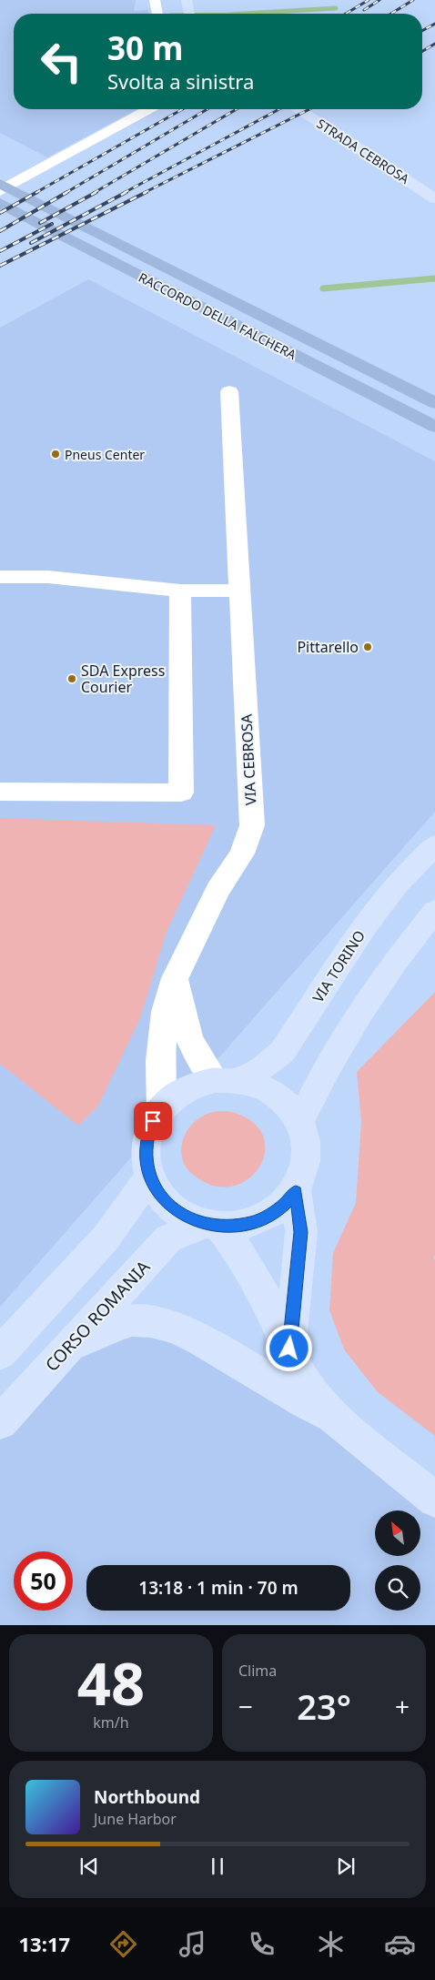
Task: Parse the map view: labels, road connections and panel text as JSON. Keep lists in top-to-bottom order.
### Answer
{
  "streets": {
    "highway": ["RACCORDO DELLA FALCHERA"],
    "main road": ["STRADA CEBROSA", "VIA TORINO", "CORSO ROMANIA"],
    "street": ["VIA CEBROSA"]
  },
  "crossings": [
    ["VIA CEBROSA", "VIA TORINO"],
    ["VIA CEBROSA", "CORSO ROMANIA"],
    ["VIA TORINO", "CORSO ROMANIA"]
  ],
  "places": ["Pneus Center", "Pittarello", "SDA Express Courier"],
  "north": "top left",
  "page": {
    "turn": ["30 m", "Svolta a sinistra"],
    "limit": "50",
    "trip": "13:18 · 1 min · 70 m",
    "tile": [
      ["48", "km/h"],
      "Clima"
    ],
    "heat": ["−", "23°", "+"],
    "song": ["Northbound", "June Harbor"],
    "tabs": "13:17"
  }
}
